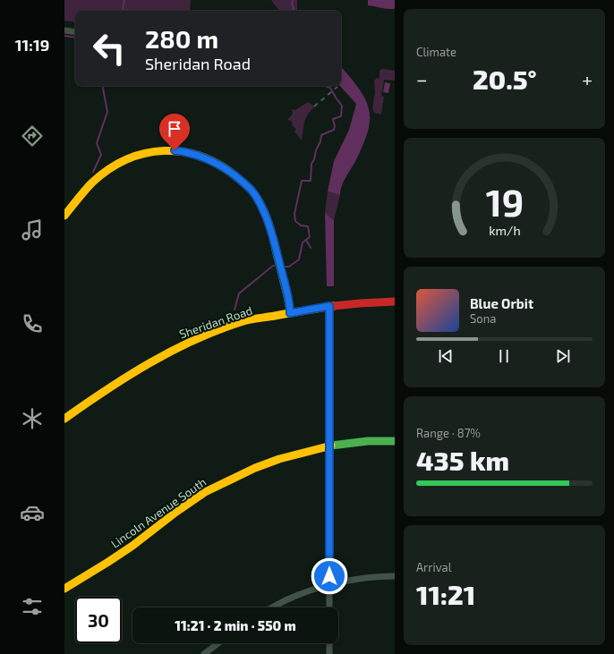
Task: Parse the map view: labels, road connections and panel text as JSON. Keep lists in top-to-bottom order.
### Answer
{
  "streets": {
    "street": ["Sheridan Road", "Lincoln Avenue South"]
  },
  "page": {
    "tabs": "11:19",
    "tile": [
      "Climate",
      ["Range · 87%", "435 km"],
      ["Arrival", "11:21"]
    ],
    "turn": ["280 m", "Sheridan Road"],
    "heat": ["−", "20.5°", "+"],
    "song": ["Blue Orbit", "Sona"],
    "limit": "30",
    "trip": "11:21 · 2 min · 550 m",
    "gauge": ["19", "km/h"]
  }
}
